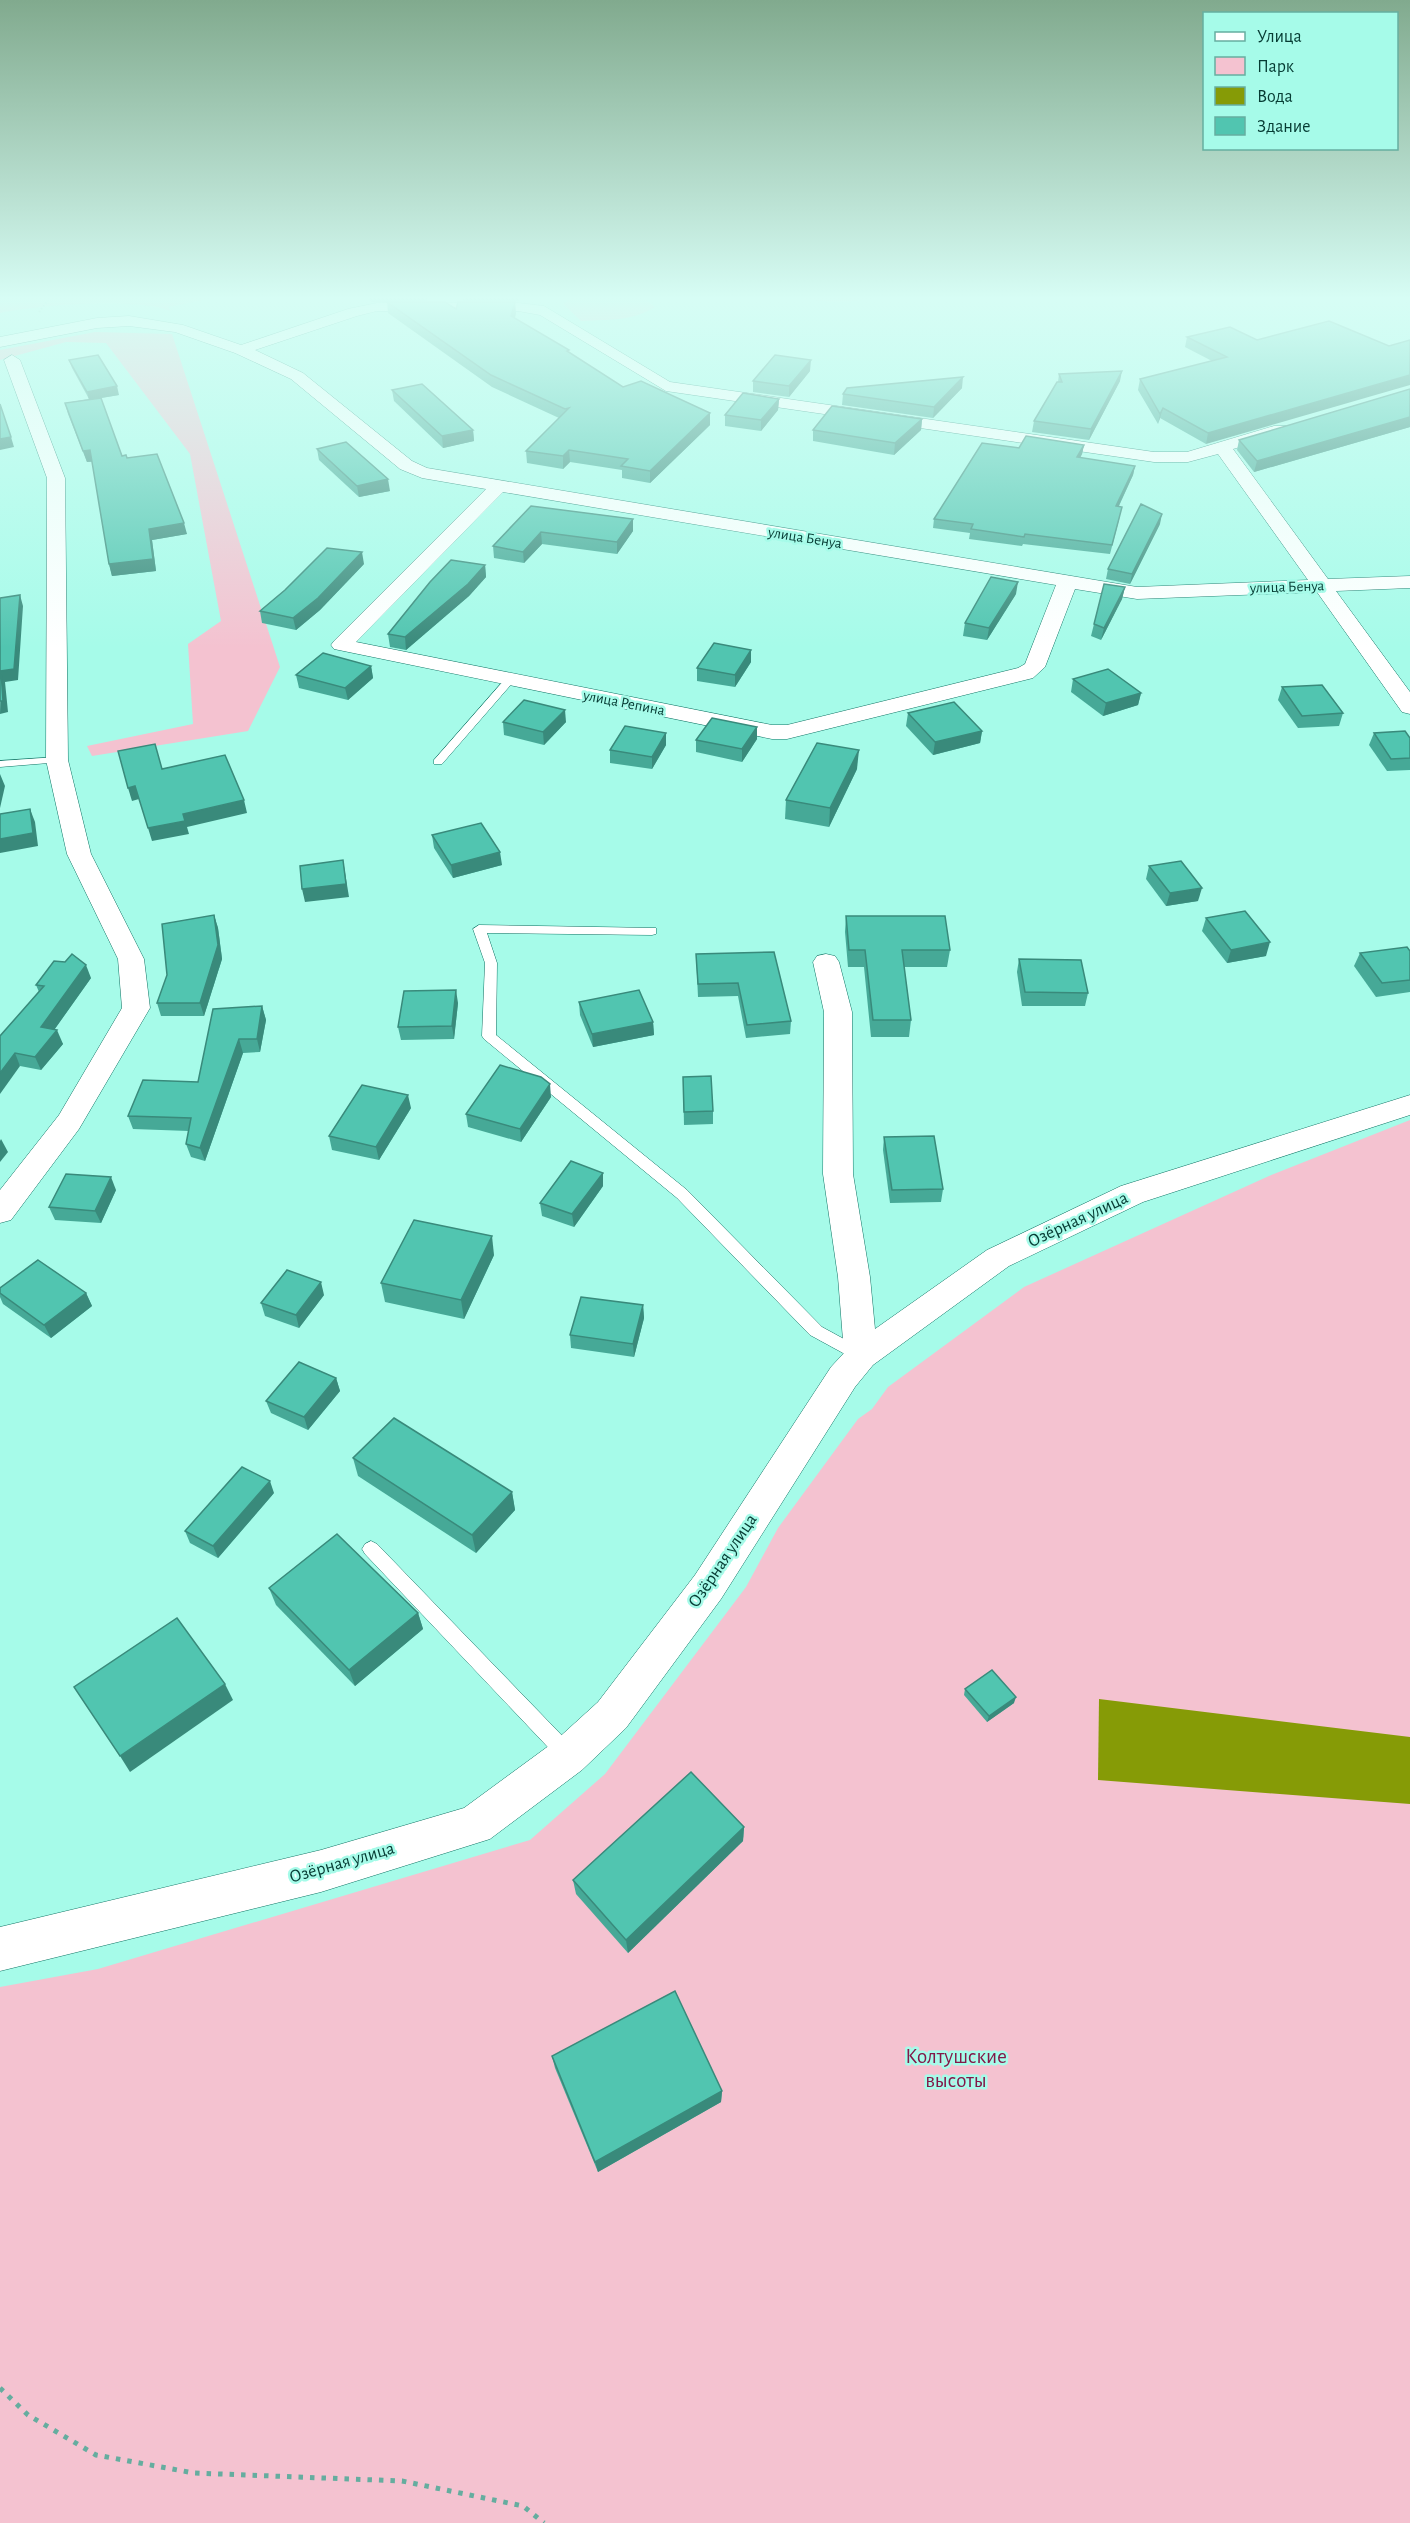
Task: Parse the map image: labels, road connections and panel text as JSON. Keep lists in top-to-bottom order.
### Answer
{
  "streets": {
    "street": ["улица Бенуа", "улица Репина", "Озёрная улица"]
  },
  "crossings": [
    ["улица Бенуа", "улица Репина"]
  ],
  "parks": ["Колтушские высоты"],
  "legend": [
    "Улица",
    "Парк",
    "Вода",
    "Здание"
  ]
}
